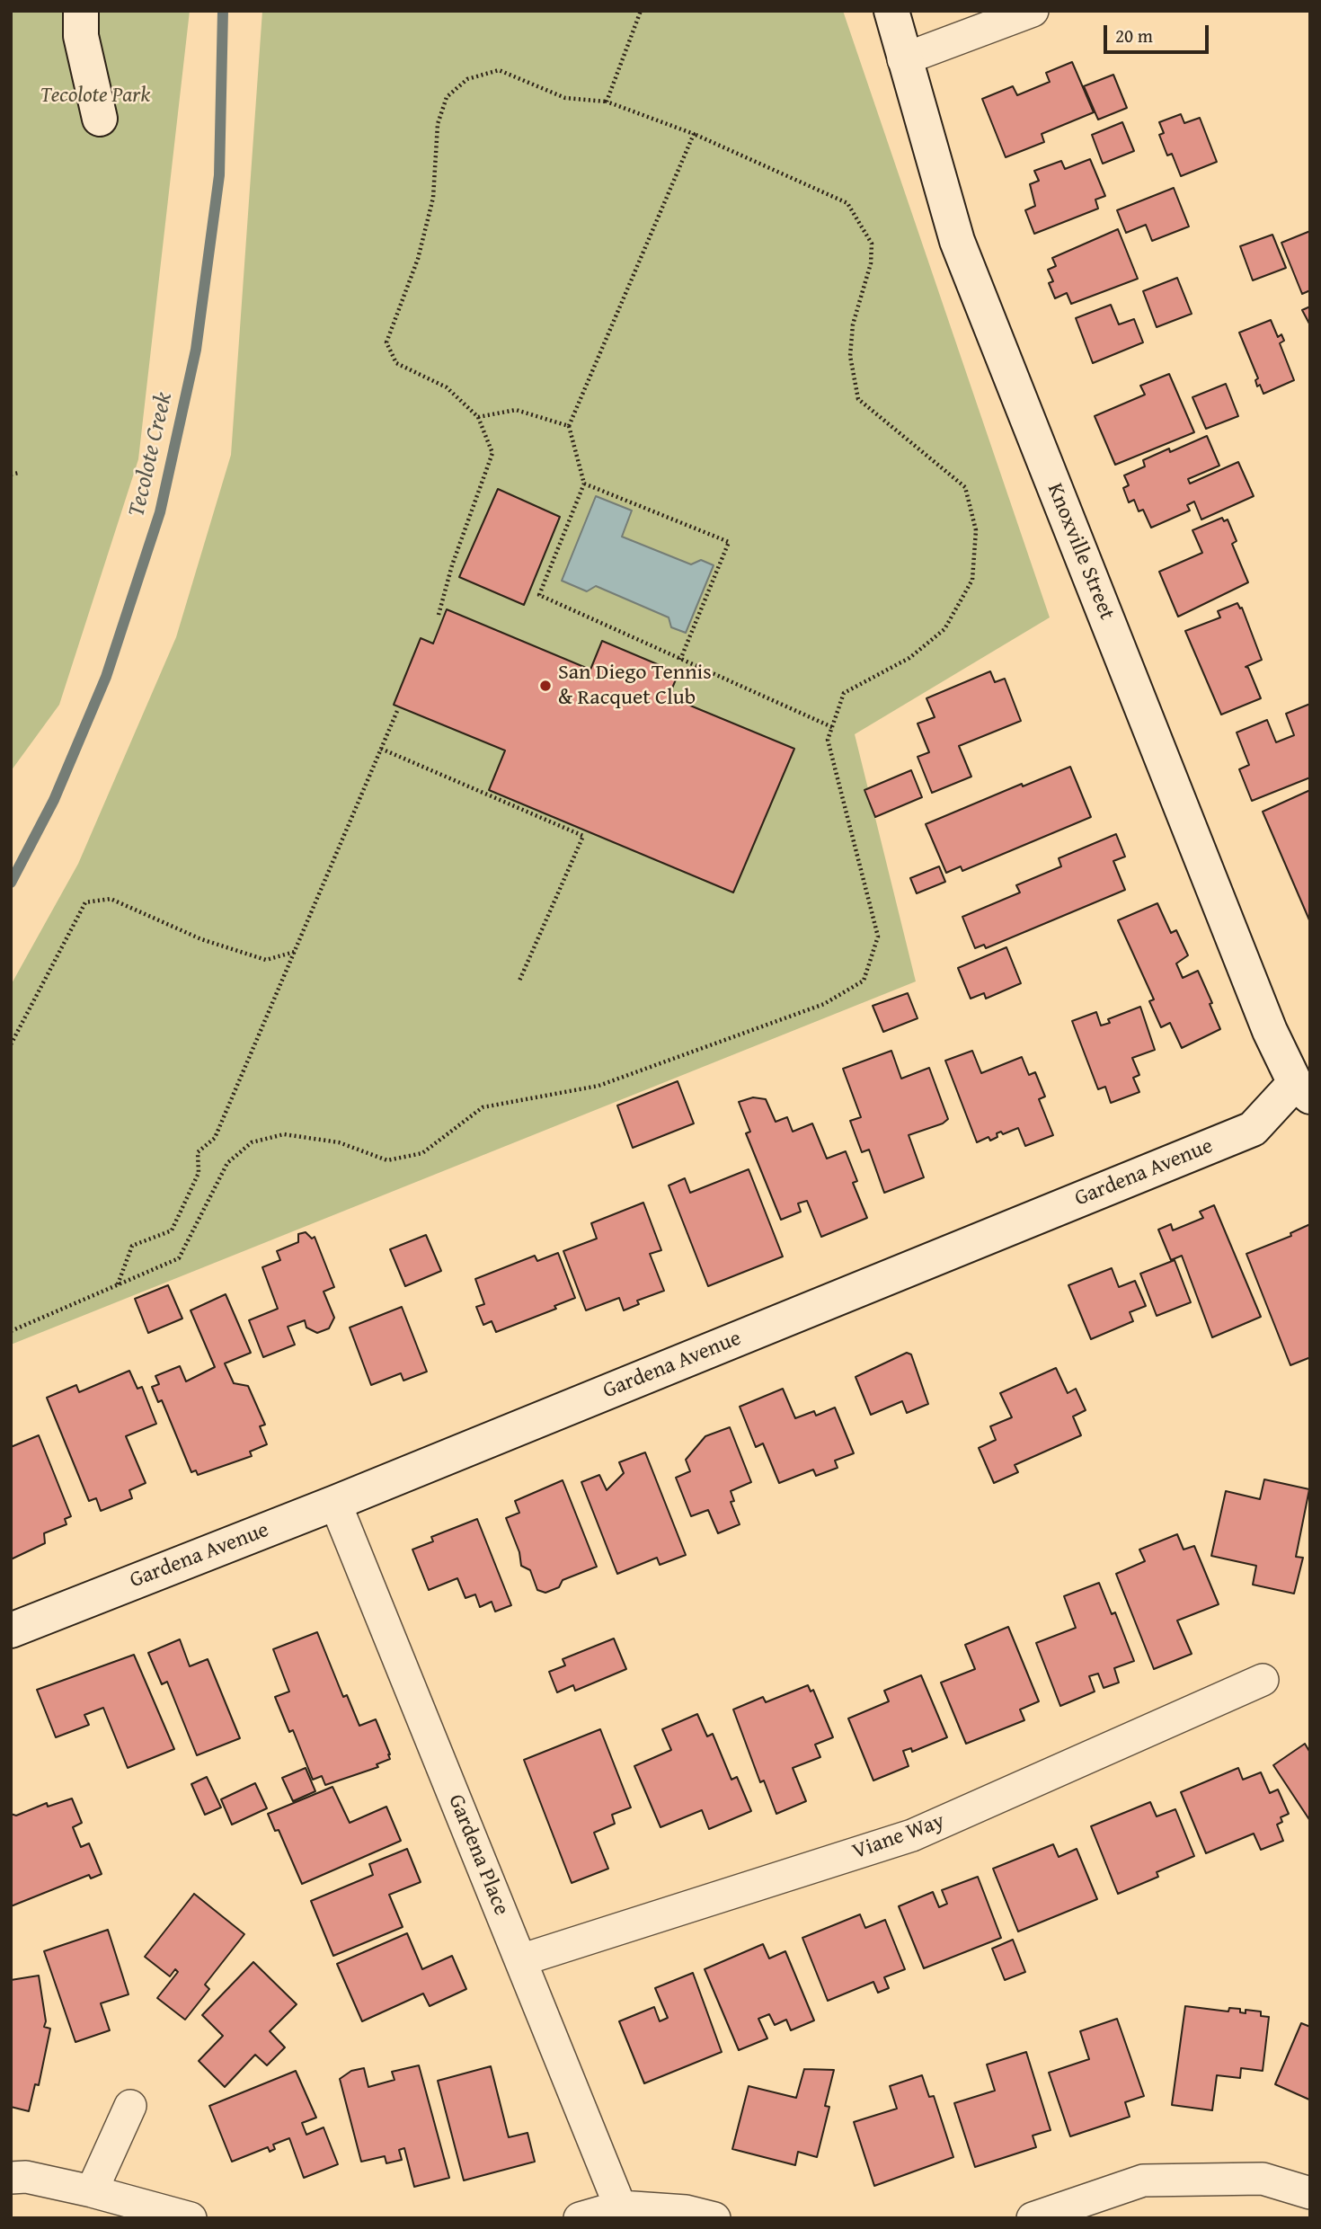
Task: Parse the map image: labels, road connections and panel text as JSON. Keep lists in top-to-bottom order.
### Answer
{
  "streets": {
    "street": [
      "Knoxville Street",
      "Gardena Avenue",
      "Viane Way",
      "Gardena Place"
    ]
  },
  "crossings": [
    ["Knoxville Street", "Gardena Avenue"],
    ["Gardena Avenue", "Gardena Place"],
    ["Viane Way", "Gardena Place"]
  ],
  "water": ["Tecolote Creek"],
  "parks": ["Tecolote Park"],
  "places": ["San Diego Tennis & Racquet Club"],
  "scale_bar": "20 m"
}
